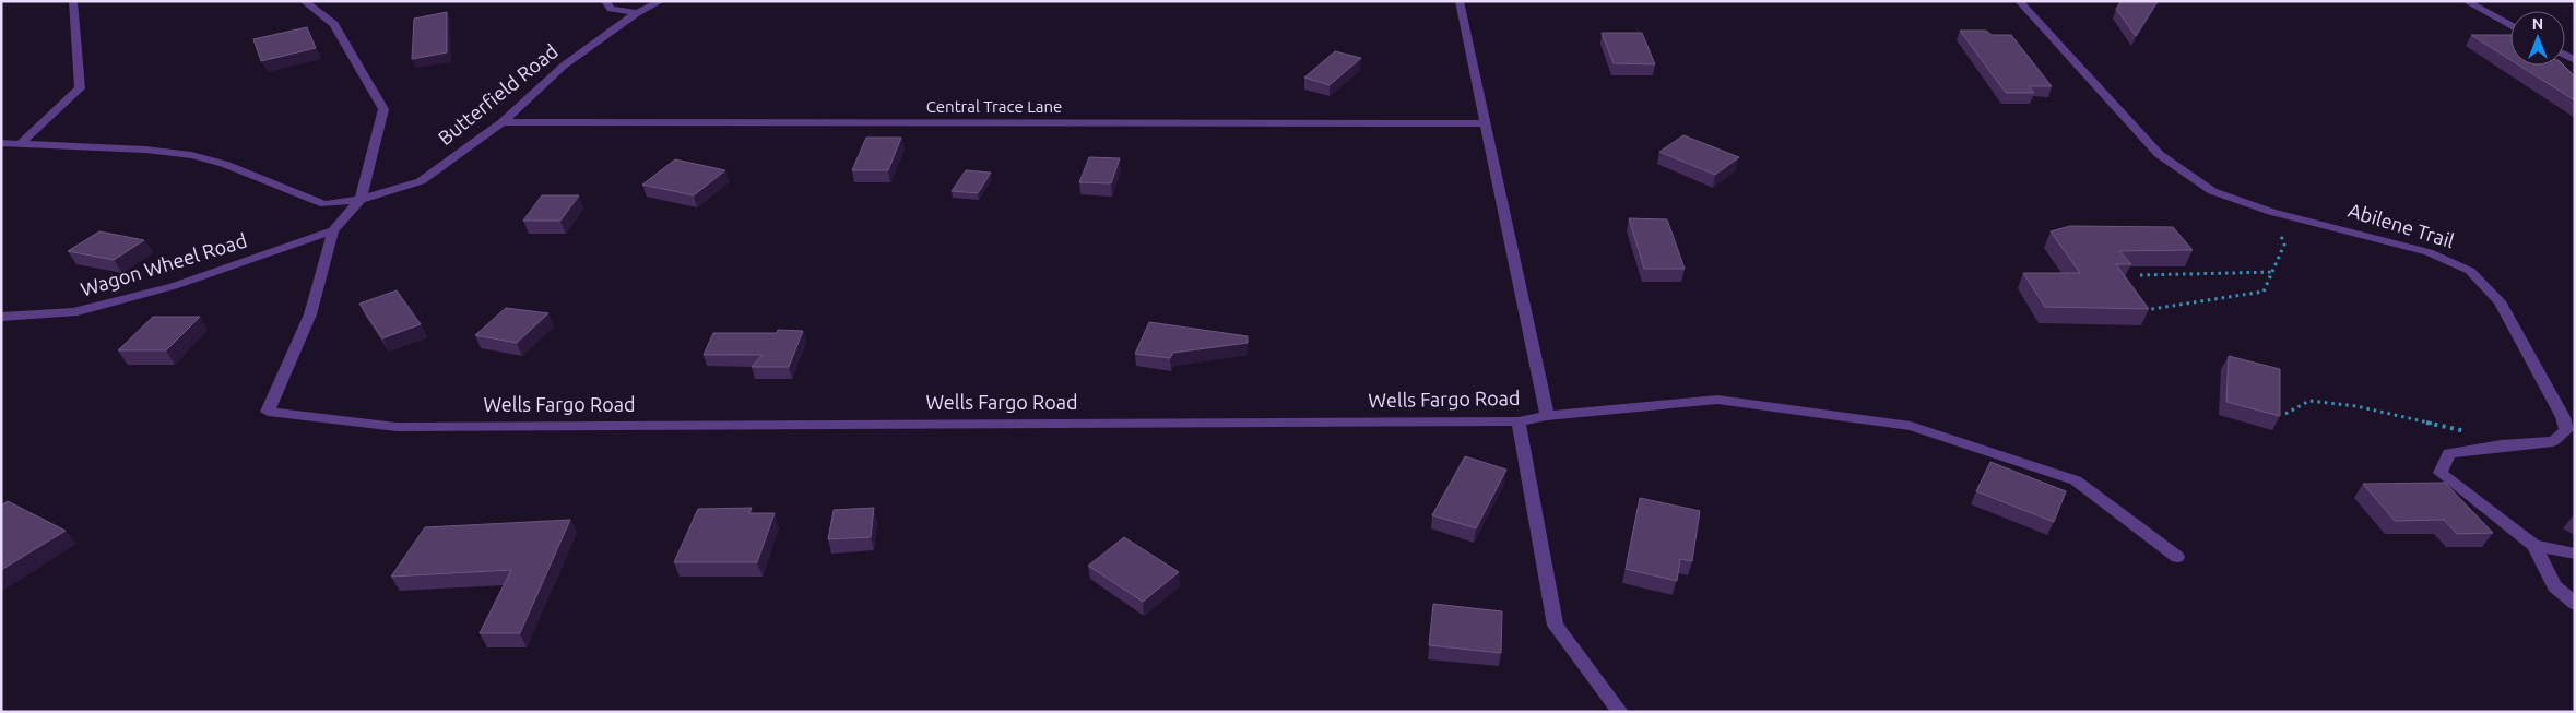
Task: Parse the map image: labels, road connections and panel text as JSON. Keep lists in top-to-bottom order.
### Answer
{
  "streets": {
    "street": [
      "Butterfield Road",
      "Central Trace Lane",
      "Abilene Trail",
      "Wagon Wheel Road",
      "Wells Fargo Road"
    ]
  },
  "crossings": [
    ["Butterfield Road", "Central Trace Lane"],
    ["Butterfield Road", "Wells Fargo Road"],
    ["Central Trace Lane", "Wells Fargo Road"],
    ["Wagon Wheel Road", "Wells Fargo Road"]
  ],
  "north": "top"
}
